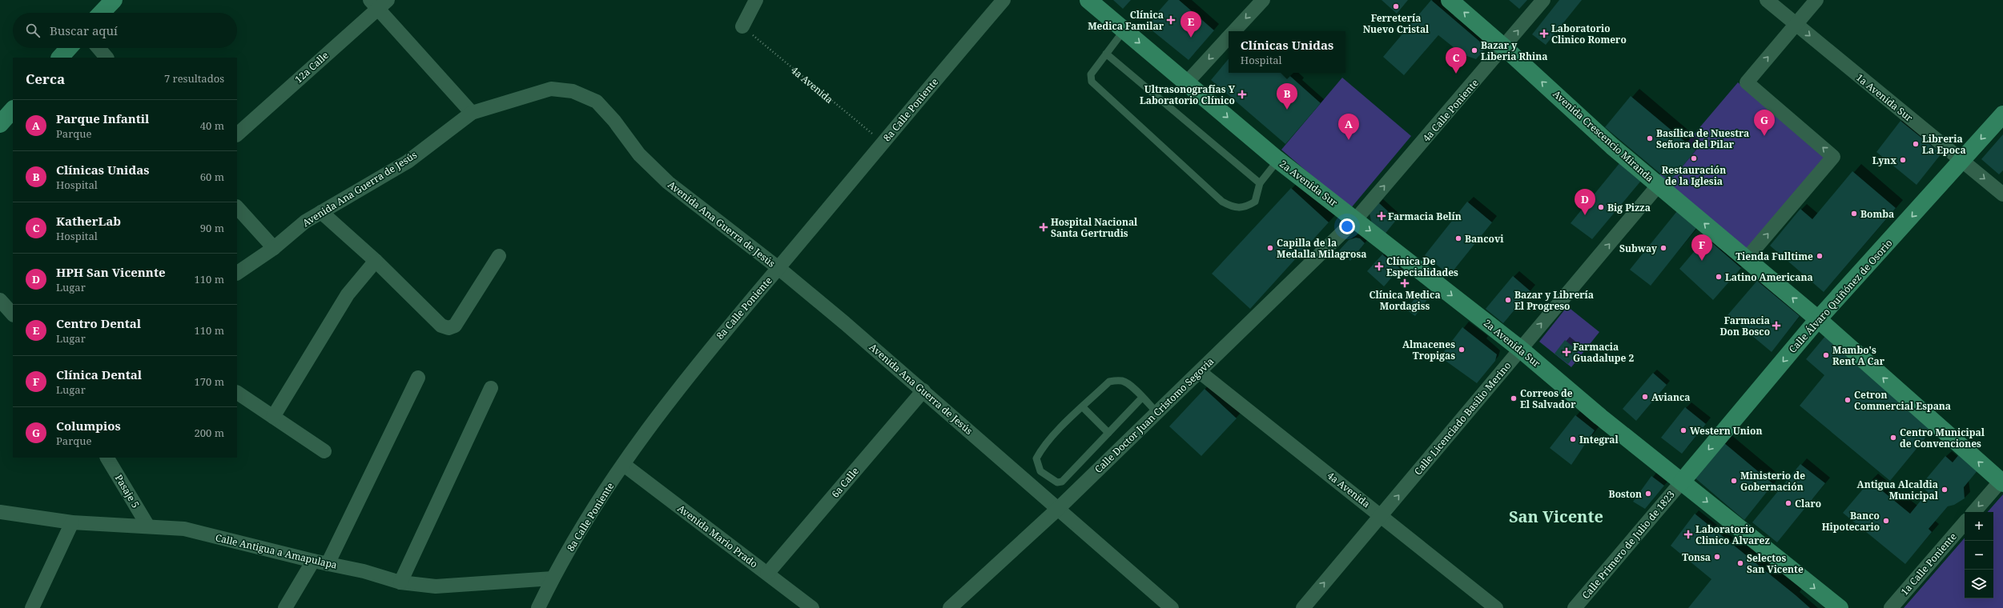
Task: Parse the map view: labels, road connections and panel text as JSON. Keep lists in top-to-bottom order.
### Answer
{
  "streets": {
    "main road": ["Avenida Crescencio Miranda", "2a Avenida Sur", "Calle Álvaro Quiñónez de Osorio"],
    "street": [
      "12a Calle",
      "4a Avenida",
      "1a Avenida Sur",
      "8a Calle Poniente",
      "4a Calle Poniente",
      "Avenida Ana Guerra de Jesús",
      "Calle Doctor Juan Cristomo Segovia",
      "Calle Licenciado Basilio Merino",
      "6a Calle",
      "Pasaje 5",
      "Avenida Mario Prado",
      "Calle Primero de Julio de 1823",
      "Calle Antigua a Amapulapa",
      "1a Calle Poniente"
    ]
  },
  "crossings": [
    ["4a Avenida", "8a Calle Poniente"],
    ["4a Avenida", "Calle Doctor Juan Cristomo Segovia"],
    ["4a Avenida", "Calle Licenciado Basilio Merino"],
    ["1a Avenida Sur", "Calle Álvaro Quiñónez de Osorio"],
    ["8a Calle Poniente", "Avenida Ana Guerra de Jesús"],
    ["8a Calle Poniente", "Avenida Mario Prado"],
    ["8a Calle Poniente", "Calle Antigua a Amapulapa"],
    ["4a Calle Poniente", "Avenida Crescencio Miranda"],
    ["4a Calle Poniente", "2a Avenida Sur"],
    ["4a Calle Poniente", "Calle Doctor Juan Cristomo Segovia"],
    ["Avenida Crescencio Miranda", "Calle Álvaro Quiñónez de Osorio"],
    ["Avenida Crescencio Miranda", "Calle Licenciado Basilio Merino"],
    ["2a Avenida Sur", "Calle Álvaro Quiñónez de Osorio"],
    ["2a Avenida Sur", "Calle Doctor Juan Cristomo Segovia"],
    ["2a Avenida Sur", "Calle Licenciado Basilio Merino"],
    ["2a Avenida Sur", "Calle Primero de Julio de 1823"],
    ["Avenida Ana Guerra de Jesús", "Calle Doctor Juan Cristomo Segovia"],
    ["Avenida Ana Guerra de Jesús", "6a Calle"],
    ["Calle Álvaro Quiñónez de Osorio", "Calle Primero de Julio de 1823"],
    ["6a Calle", "Avenida Mario Prado"],
    ["Pasaje 5", "Calle Antigua a Amapulapa"]
  ],
  "one_way": [
    "1a Avenida Sur",
    "4a Calle Poniente",
    "Avenida Crescencio Miranda",
    "2a Avenida Sur",
    "Calle Álvaro Quiñónez de Osorio",
    "Calle Licenciado Basilio Merino"
  ],
  "districts": ["San Vicente"],
  "places": {
    "other": [
      "Ferretería Nuevo Cristal",
      "Bazar y Liberia Rhina",
      "Basílica de Nuestra Señora del Pilar",
      "Libreria La Epoca",
      "Restauración de la Iglesia",
      "Lynx",
      "Big Pizza",
      "Bomba",
      "Bancovi",
      "Capilla de la Medalla Milagrosa",
      "Subway",
      "Tienda Fulltime",
      "Latino Americana",
      "Bazar y Librería El Progreso",
      "Almacenes Tropigas",
      "Mambo's Rent A Car",
      "Avianca",
      "Correos de El Salvador",
      "Cetron Commercial Espana",
      "Western Union",
      "Centro Municipal de Convenciones",
      "Integral",
      "Ministerio de Gobernación",
      "Antigua Alcaldia Municipal",
      "Boston",
      "Claro",
      "Banco Hipotecario",
      "Tonsa",
      "Selectos San Vicente"
    ],
    "health": [
      "Clínica Medica Familar",
      "Laboratorio Clinico Romero",
      "Ultrasonografías Y Laboratorio Clínico",
      "Farmacia Belín",
      "Hospital Nacional Santa Gertrudis",
      "Clínica De Especialidades",
      "Clínica Medica Mordagiss",
      "Farmacia Don Bosco",
      "Farmacia Guadalupe 2",
      "Laboratorio Clinico Alvarez"
    ]
  },
  "page": {
    "pins": [
      "E",
      "C",
      "B",
      "G",
      "A",
      "D",
      "F"
    ],
    "search": "Buscar aquí",
    "popup": ["Clínicas Unidas", "Hospital"],
    "heading": ["Cerca", "7 resultados"],
    "list": [
      {
        "mark": "A",
        "name": "Parque Infantil",
        "note": "Parque",
        "value": "40 m"
      },
      {
        "mark": "B",
        "name": "Clínicas Unidas",
        "note": "Hospital",
        "value": "60 m"
      },
      {
        "mark": "C",
        "name": "KatherLab",
        "note": "Hospital",
        "value": "90 m"
      },
      {
        "mark": "D",
        "name": "HPH San Vicennte",
        "note": "Lugar",
        "value": "110 m"
      },
      {
        "mark": "E",
        "name": "Centro Dental",
        "note": "Lugar",
        "value": "110 m"
      },
      {
        "mark": "F",
        "name": "Clínica Dental",
        "note": "Lugar",
        "value": "170 m"
      },
      {
        "mark": "G",
        "name": "Columpios",
        "note": "Parque",
        "value": "200 m"
      }
    ],
    "map_buttons": ["+", "−"]
  }
}
